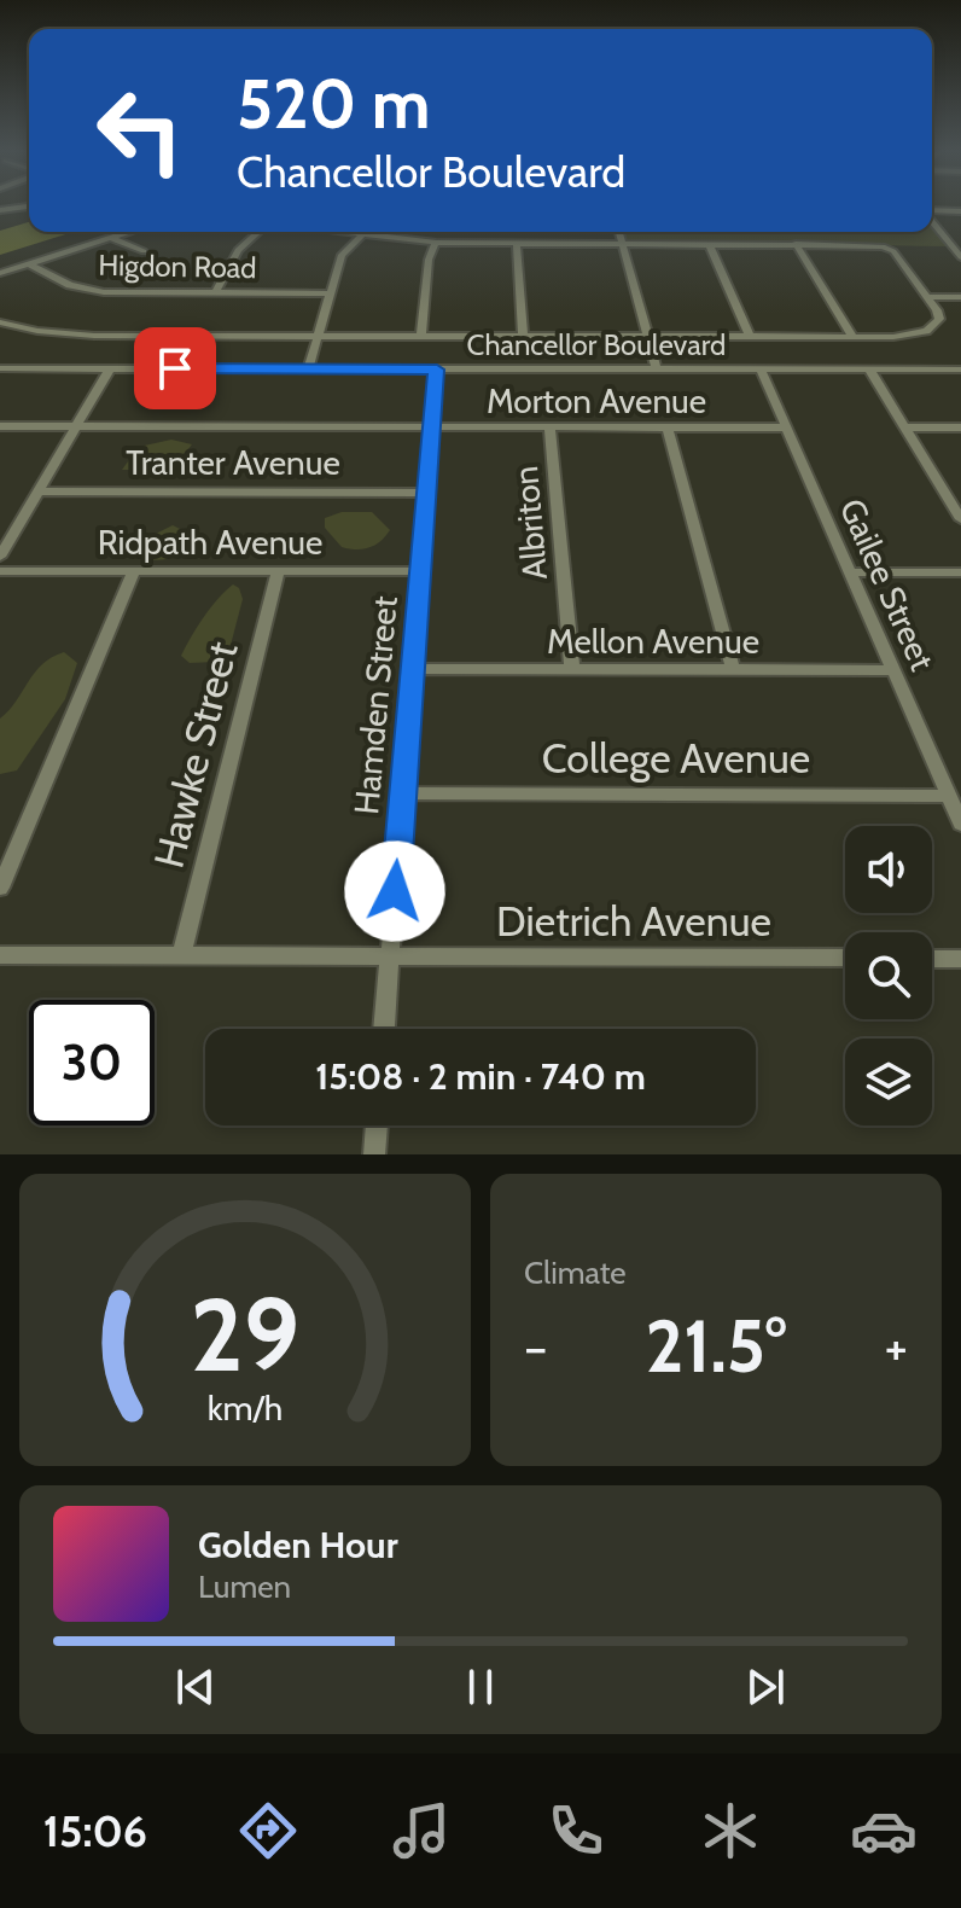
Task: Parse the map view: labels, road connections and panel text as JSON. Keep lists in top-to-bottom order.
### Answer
{
  "streets": {
    "street": [
      "Higdon Road",
      "Chancellor Boulevard",
      "Morton Avenue",
      "Tranter Avenue",
      "Albriton",
      "Ridpath Avenue",
      "Gailee Street",
      "Mellon Avenue",
      "Hamden Street",
      "Hawke Street",
      "College Avenue",
      "Dietrich Avenue"
    ]
  },
  "crossings": [
    ["Chancellor Boulevard", "Gailee Street"],
    ["Chancellor Boulevard", "Hamden Street"],
    ["Morton Avenue", "Albriton"],
    ["Morton Avenue", "Gailee Street"],
    ["Morton Avenue", "Hamden Street"],
    ["Tranter Avenue", "Hamden Street"],
    ["Albriton", "Mellon Avenue"],
    ["Ridpath Avenue", "Hamden Street"],
    ["Ridpath Avenue", "Hawke Street"],
    ["Gailee Street", "Mellon Avenue"],
    ["Gailee Street", "College Avenue"],
    ["Mellon Avenue", "Hamden Street"],
    ["Hamden Street", "College Avenue"],
    ["Hamden Street", "Dietrich Avenue"],
    ["Hawke Street", "Dietrich Avenue"]
  ],
  "page": {
    "turn": ["520 m", "Chancellor Boulevard"],
    "limit": "30",
    "trip": "15:08 · 2 min · 740 m",
    "tile": "Climate",
    "heat": ["−", "21.5°", "+"],
    "song": ["Golden Hour", "Lumen"],
    "tabs": "15:06",
    "gauge": ["29", "km/h"]
  }
}
